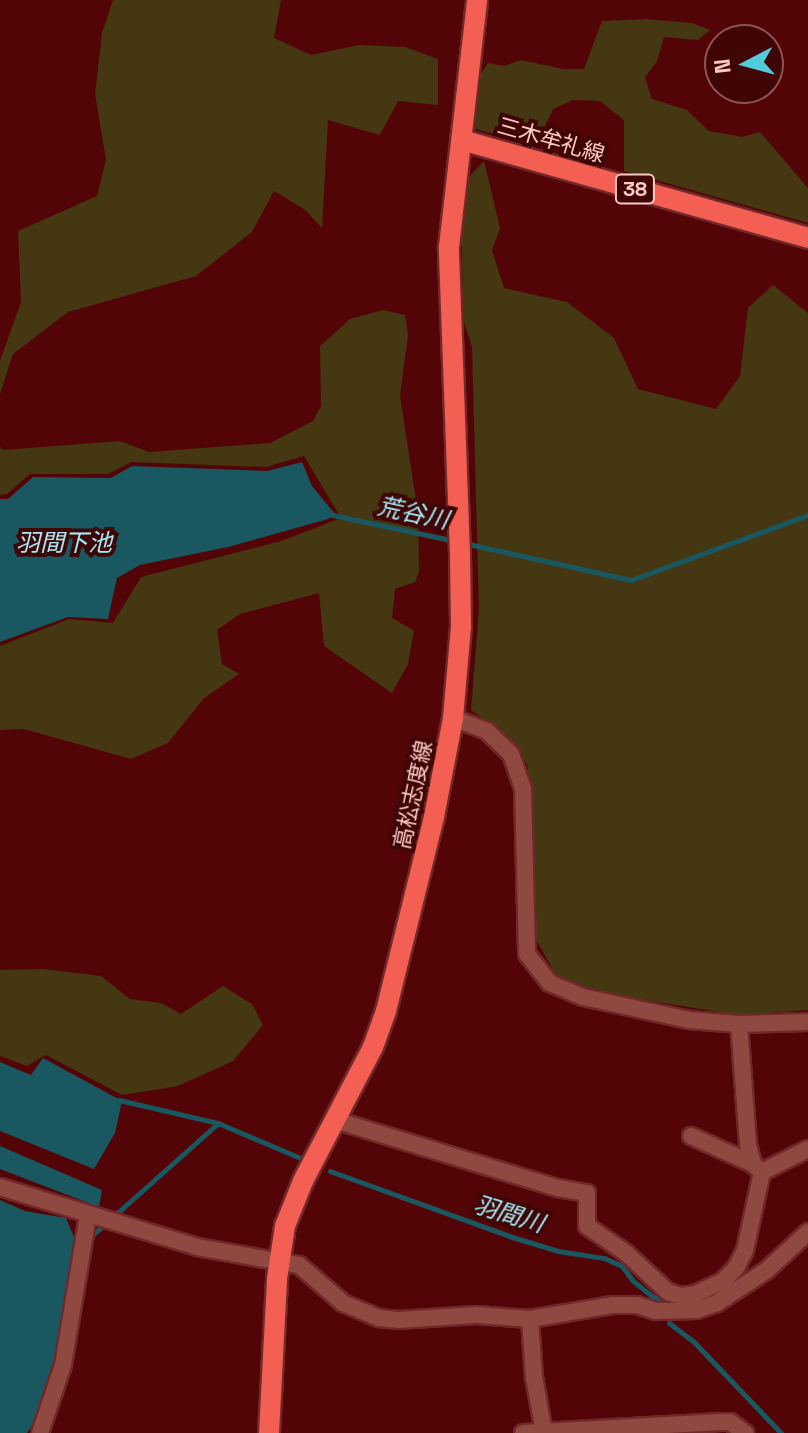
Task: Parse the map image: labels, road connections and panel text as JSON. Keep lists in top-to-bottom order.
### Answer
{
  "streets": {
    "main road": ["三木牟礼線", "38", "高松志度線"]
  },
  "crossings": [
    ["三木牟礼線", "高松志度線"]
  ],
  "water": ["荒谷川", "羽間下池", "羽間川"],
  "north": "left"
}
